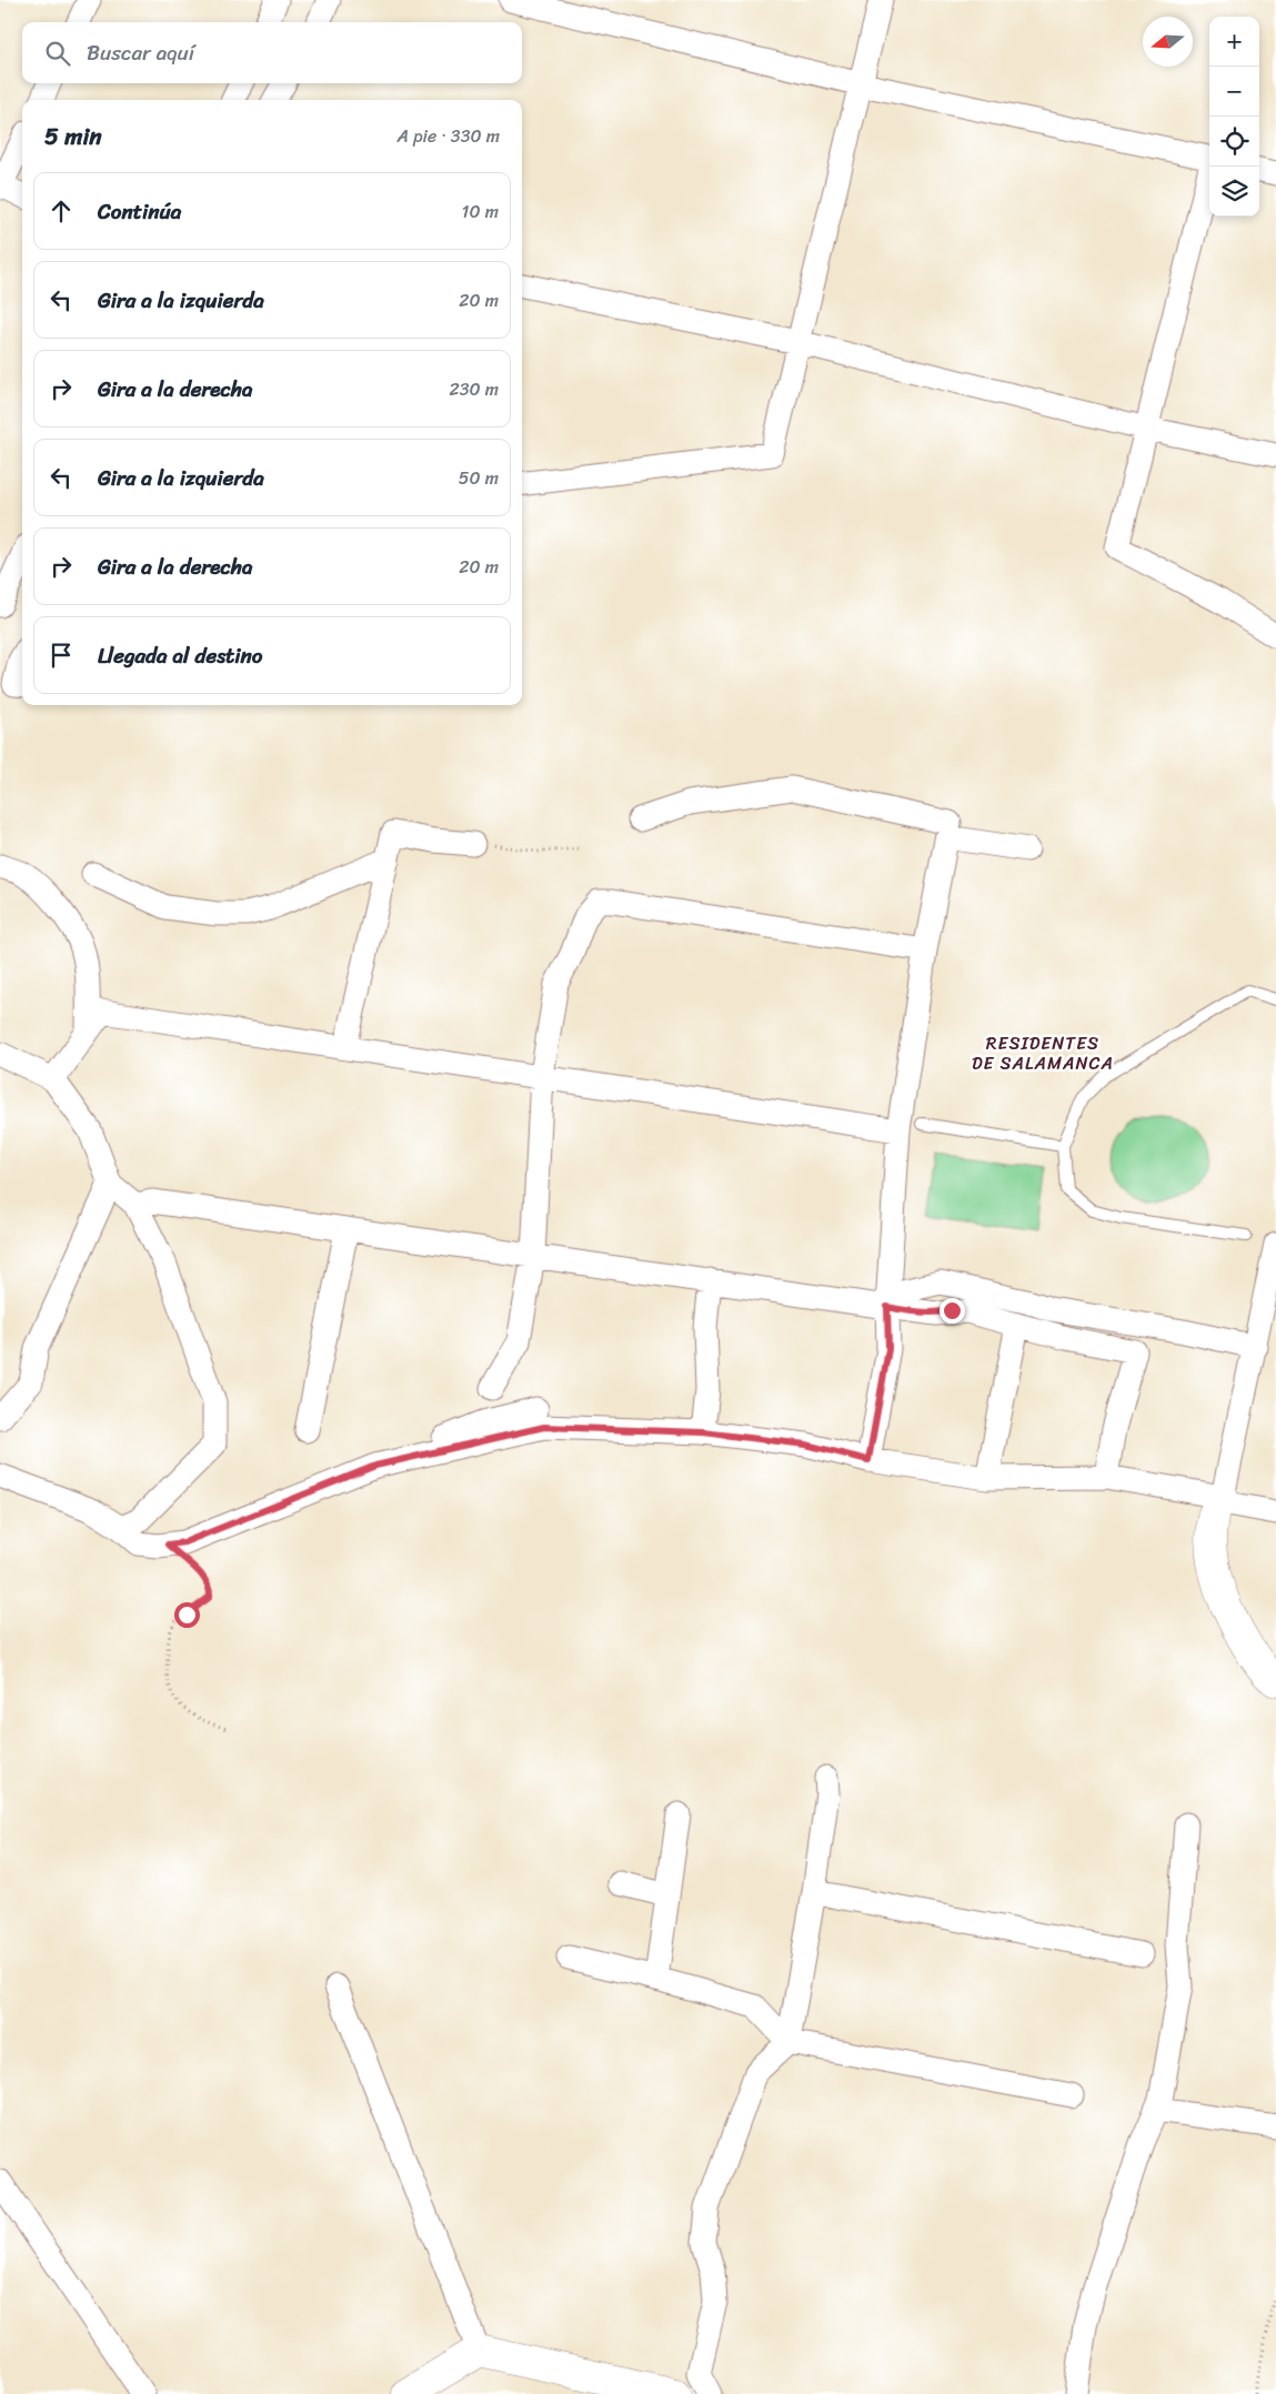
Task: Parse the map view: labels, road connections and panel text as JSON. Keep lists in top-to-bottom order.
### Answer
{
  "districts": ["RESIDENTES DE SALAMANCA"],
  "north": "left",
  "page": {
    "map_buttons": ["+", "−"],
    "search": "Buscar aquí",
    "heading": ["5 min", "A pie · 330 m"],
    "list": [
      ["Continúa", "10 m"],
      ["Gira a la izquierda", "20 m"],
      ["Gira a la derecha", "230 m"],
      ["Gira a la izquierda", "50 m"],
      ["Gira a la derecha", "20 m"],
      "Llegada al destino"
    ]
  }
}
